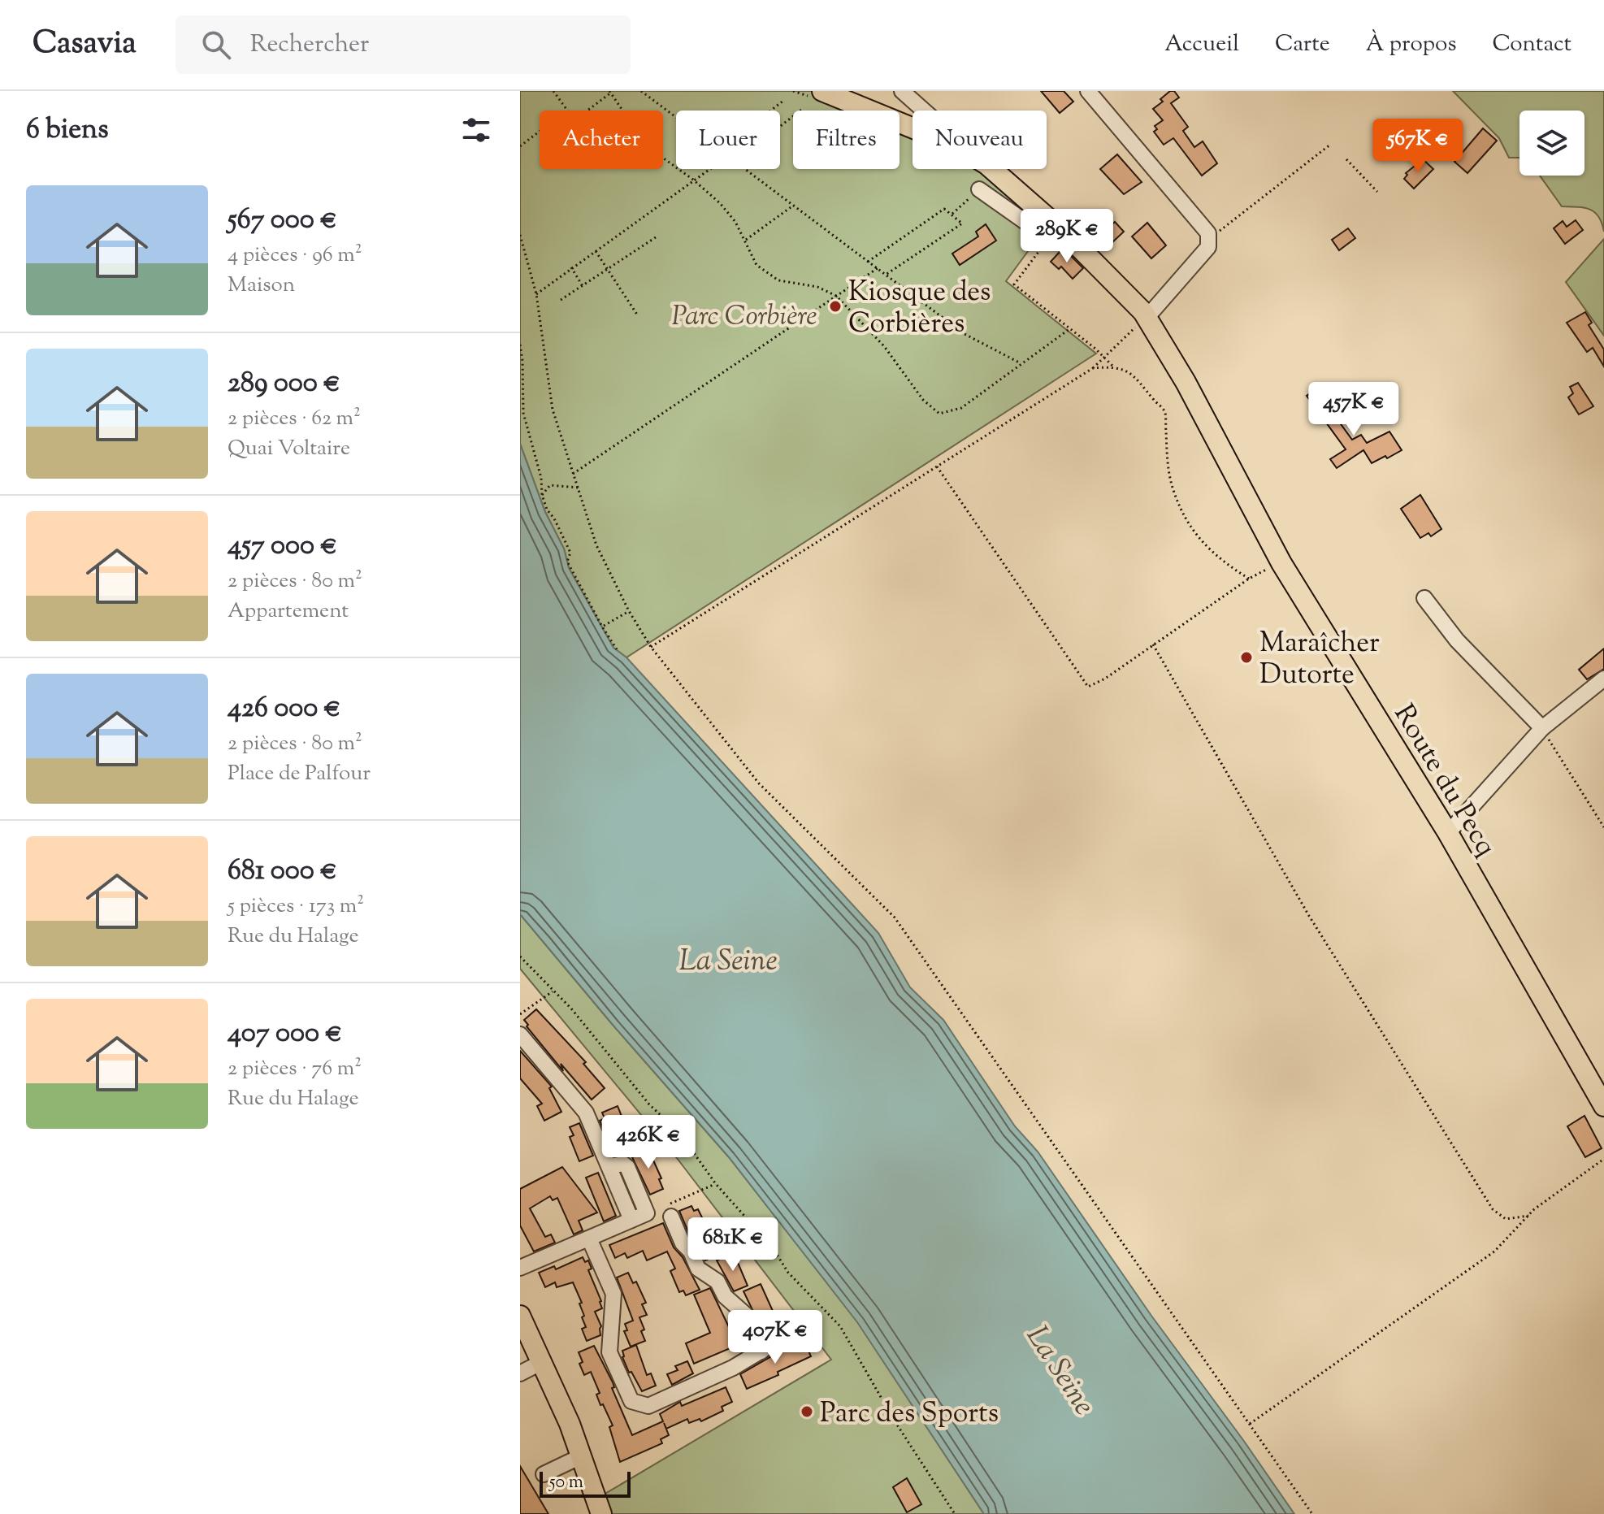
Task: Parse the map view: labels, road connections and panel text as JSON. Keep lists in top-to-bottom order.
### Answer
{
  "streets": {
    "main road": ["Route du Pecq"]
  },
  "water": ["La Seine"],
  "parks": ["Parc Corbière"],
  "places": ["Kiosque des Corbières", "Maraîcher Dutorte", "Parc des Sports"],
  "scale_bar": "50 m",
  "page": {
    "header": "Casavia",
    "search": "Rechercher",
    "nav": [
      "Accueil",
      "Carte",
      "À propos",
      "Contact"
    ],
    "heading": "6 biens",
    "chip": [
      "Acheter",
      "Louer",
      "Filtres",
      "Nouveau"
    ],
    "price": [
      "567K €",
      "289K €",
      "457K €",
      "426K €",
      "681K €",
      "407K €"
    ],
    "list": [
      {
        "name": "567 000 €",
        "note": "4 pièces · 96 m² · Maison"
      },
      {
        "name": "289 000 €",
        "note": "2 pièces · 62 m² · Quai Voltaire"
      },
      {
        "name": "457 000 €",
        "note": "2 pièces · 80 m² · Appartement"
      },
      {
        "name": "426 000 €",
        "note": "2 pièces · 80 m² · Place de Palfour"
      },
      {
        "name": "681 000 €",
        "note": "5 pièces · 173 m² · Rue du Halage"
      },
      {
        "name": "407 000 €",
        "note": "2 pièces · 76 m² · Rue du Halage"
      }
    ],
    "scale": "50 m"
  }
}
